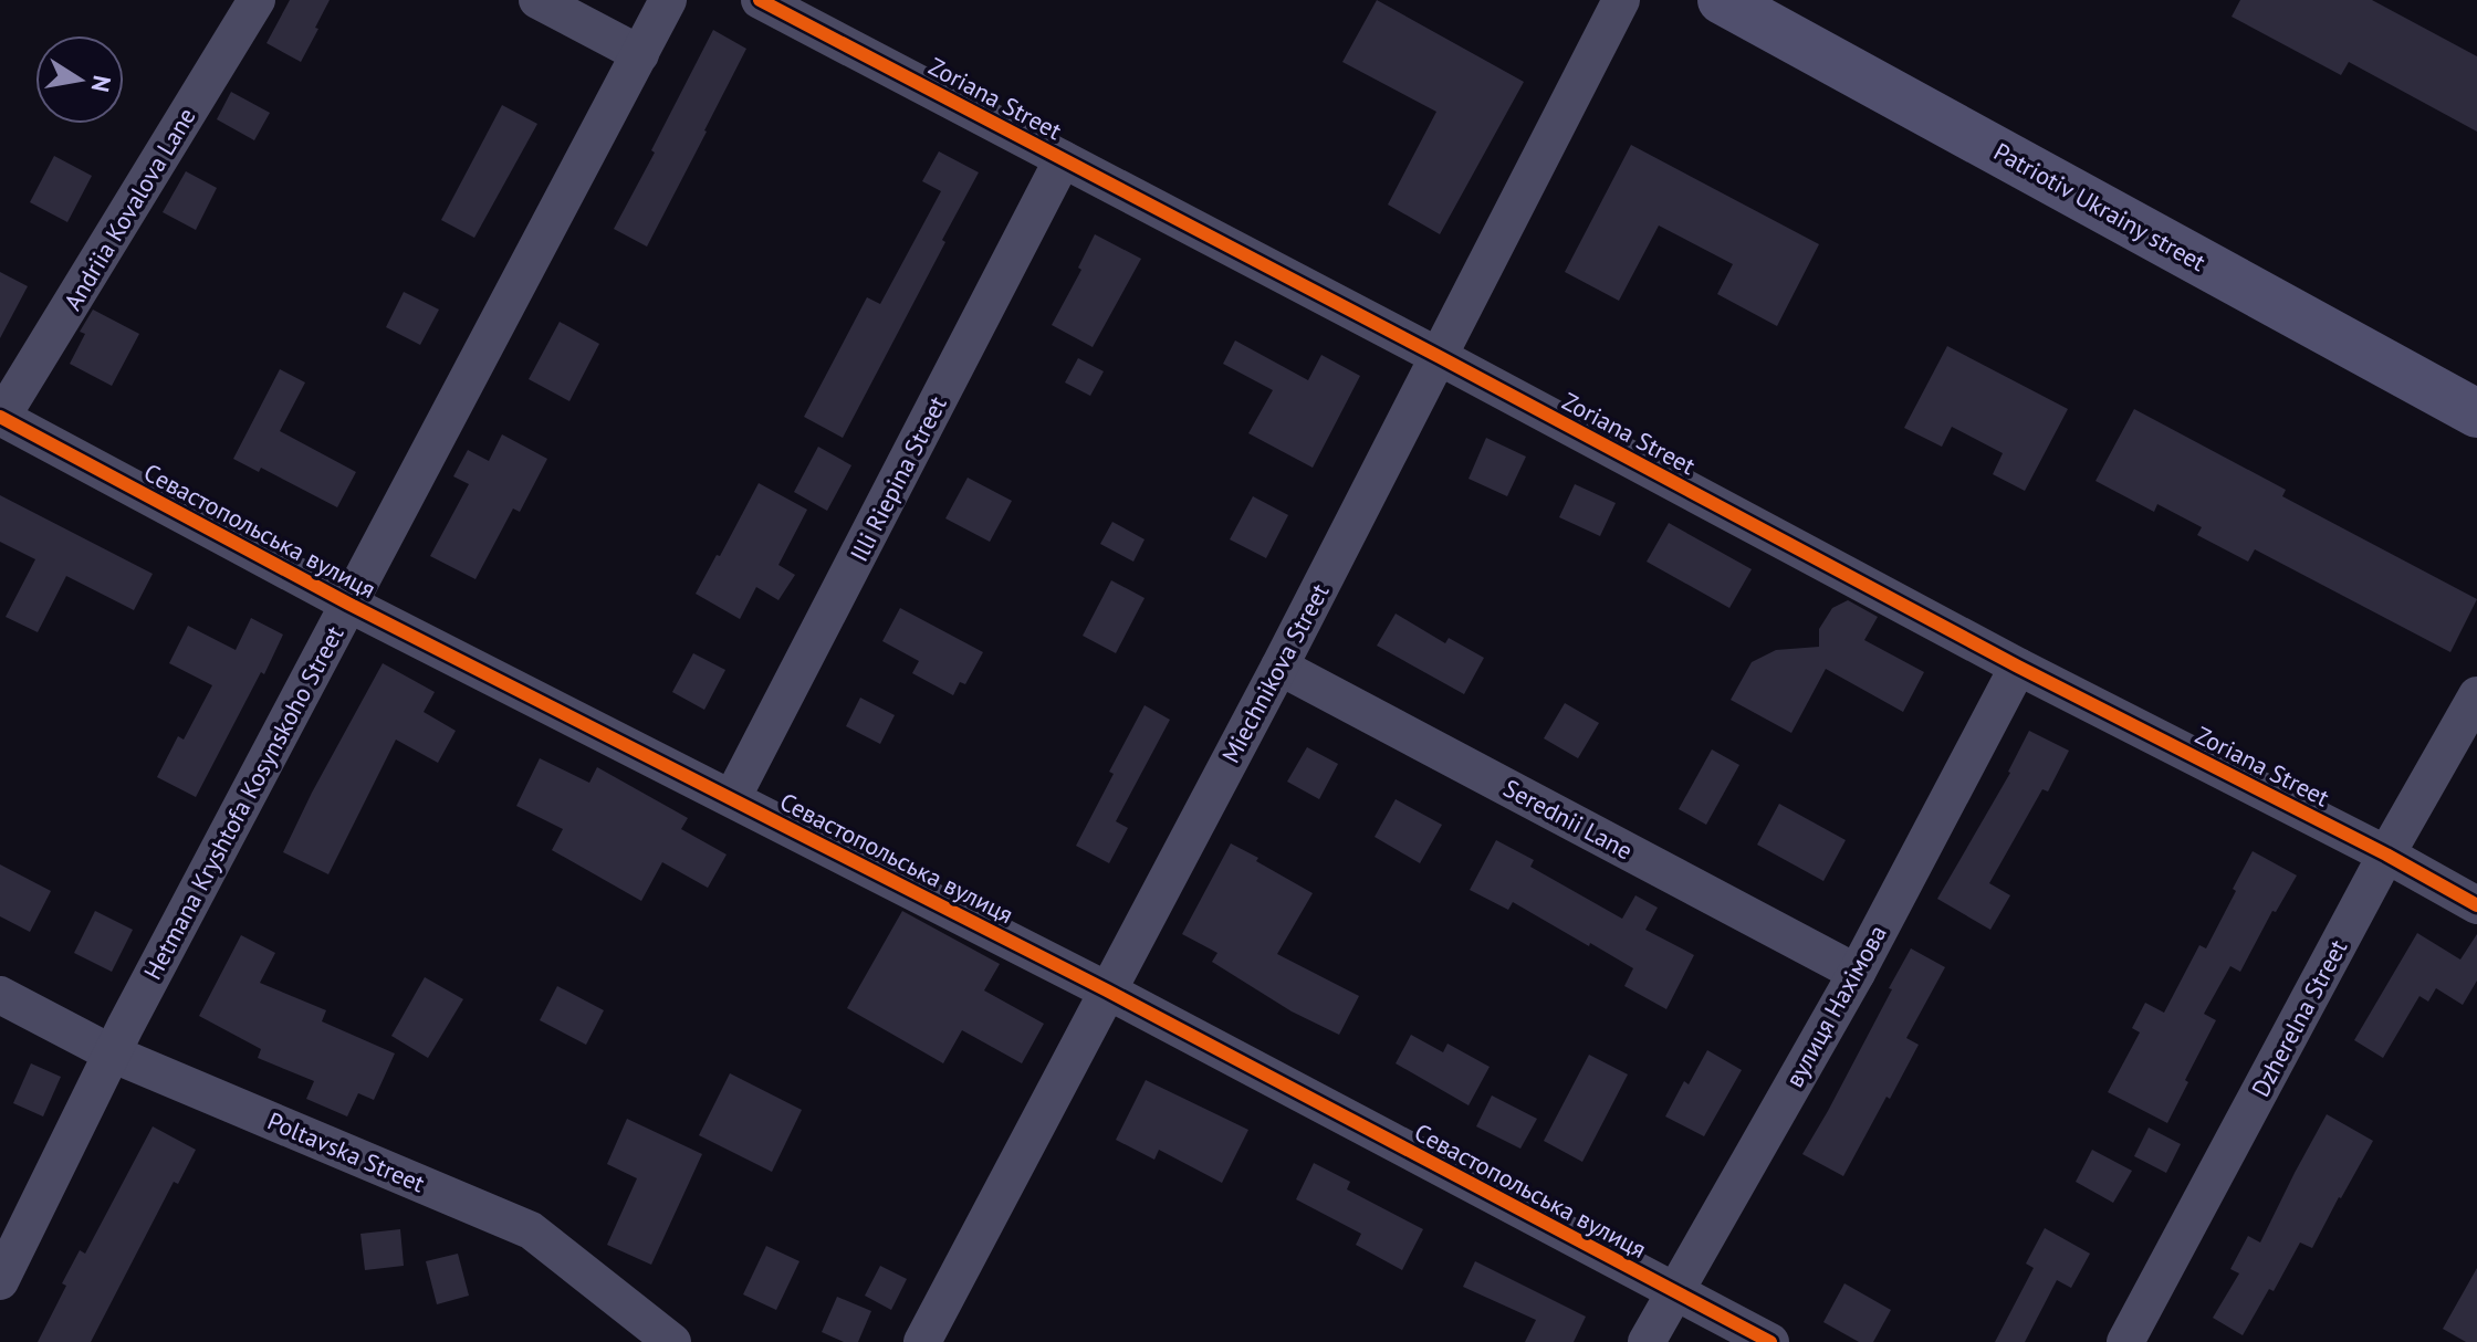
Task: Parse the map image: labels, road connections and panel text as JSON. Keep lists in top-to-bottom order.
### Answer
{
  "streets": {
    "main road": ["Patriotiv Ukrainy street"],
    "street": [
      "Zoriana Street",
      "Andriia Kovalova Lane",
      "Illi Riepina Street",
      "Севастопольська вулиця",
      "Miechnikova Street",
      "Hetmana Kryshtofa Kosynskoho Street",
      "Serednii Lane",
      "вулиця Нахімова",
      "Dzherelna Street",
      "Poltavska Street"
    ]
  },
  "crossings": [
    ["Zoriana Street", "Illi Riepina Street"],
    ["Zoriana Street", "Miechnikova Street"],
    ["Zoriana Street", "вулиця Нахімова"],
    ["Zoriana Street", "Dzherelna Street"],
    ["Andriia Kovalova Lane", "Севастопольська вулиця"],
    ["Illi Riepina Street", "Севастопольська вулиця"],
    ["Севастопольська вулиця", "Miechnikova Street"],
    ["Севастопольська вулиця", "Hetmana Kryshtofa Kosynskoho Street"],
    ["Севастопольська вулиця", "вулиця Нахімова"],
    ["Miechnikova Street", "Serednii Lane"],
    ["Hetmana Kryshtofa Kosynskoho Street", "Poltavska Street"],
    ["Serednii Lane", "вулиця Нахімова"]
  ],
  "north": "right"
}
